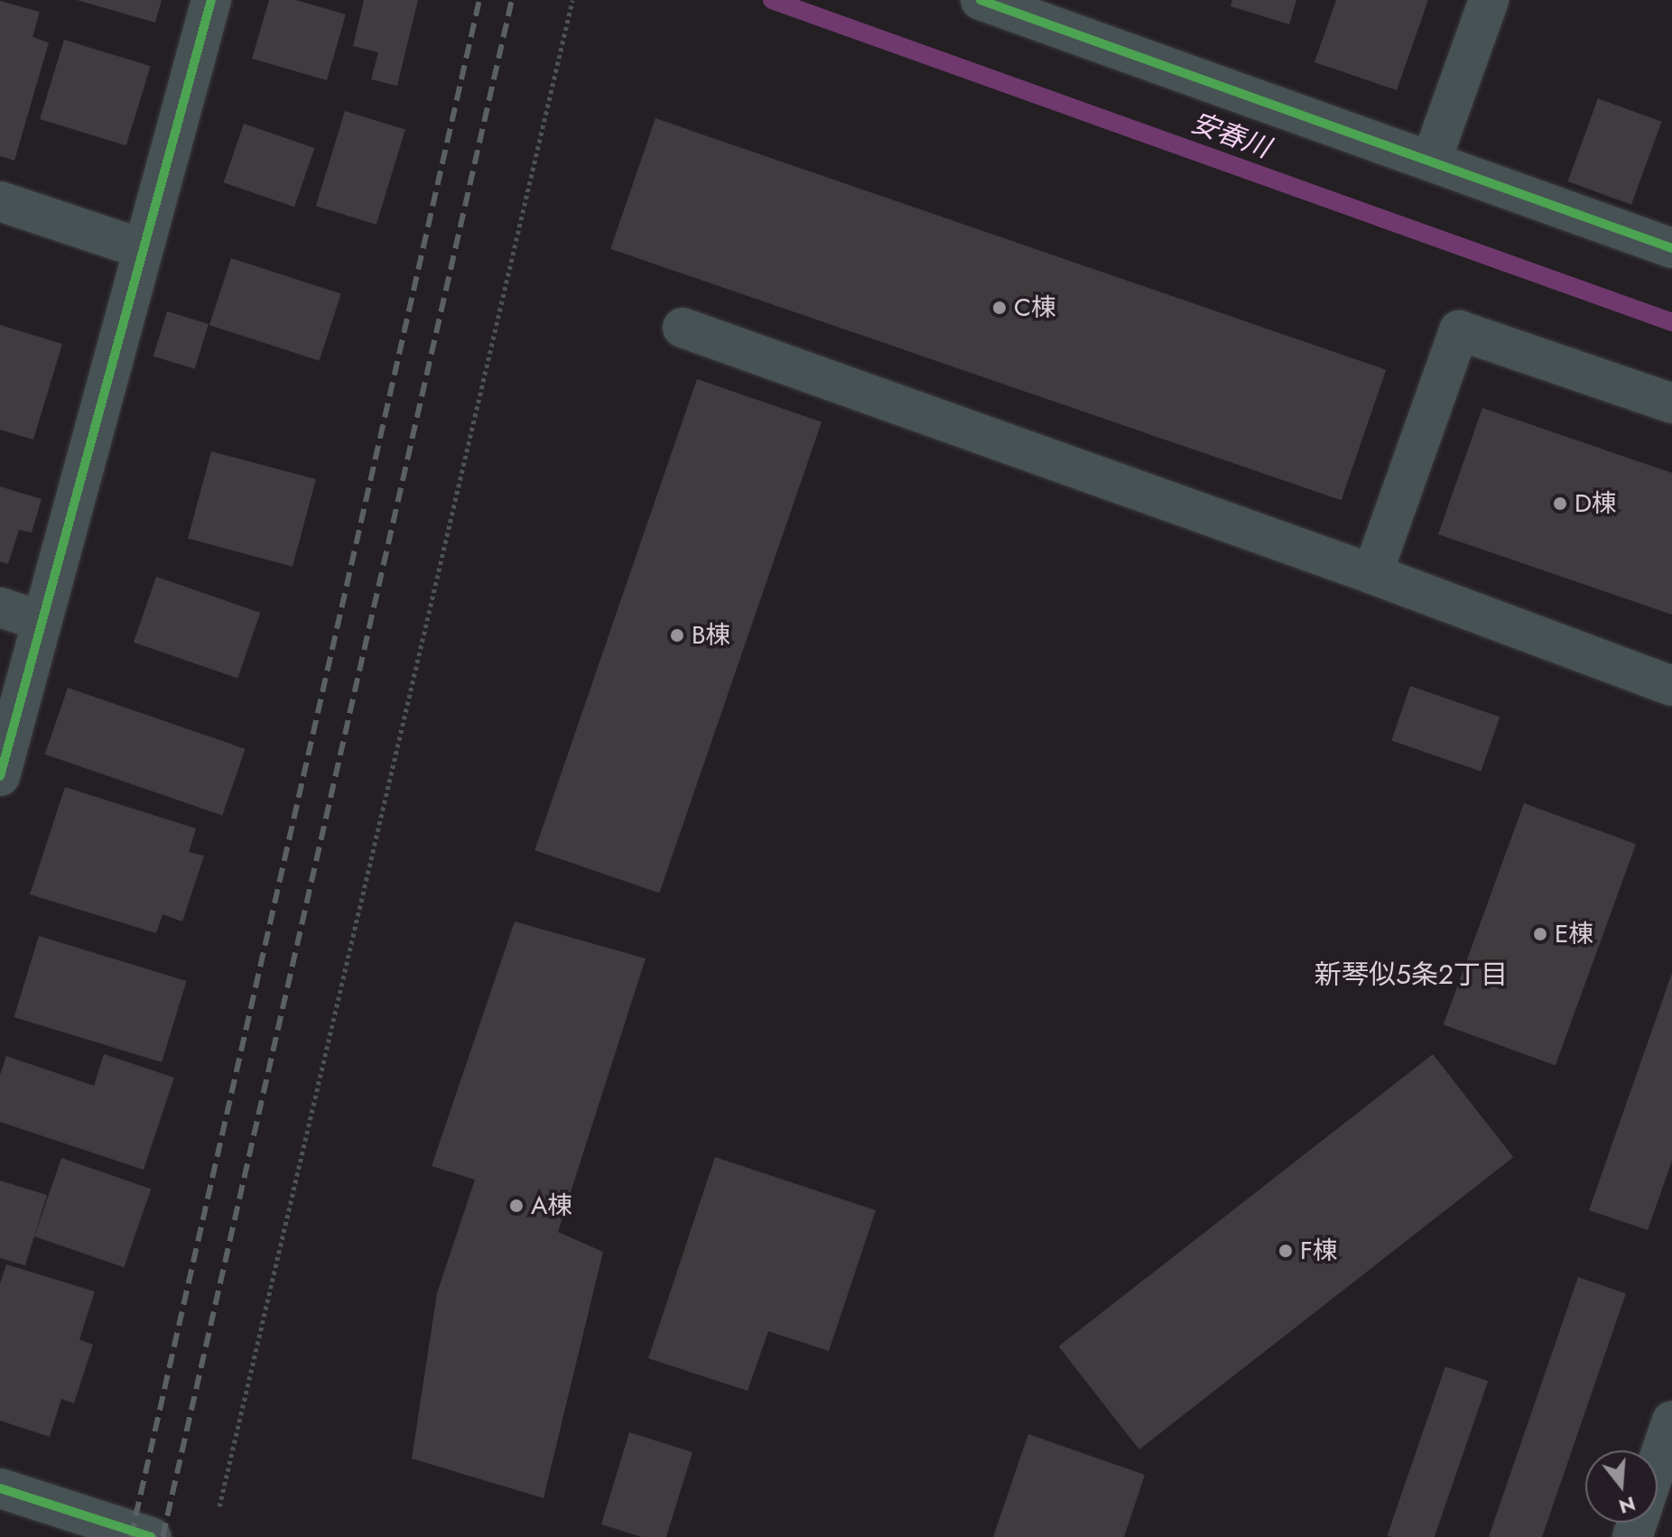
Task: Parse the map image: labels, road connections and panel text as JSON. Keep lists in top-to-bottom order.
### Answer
{
  "districts": ["新琴似5条2丁目"],
  "water": ["安春川"],
  "places": [
    "C棟",
    "D棟",
    "B棟",
    "E棟",
    "A棟",
    "F棟"
  ],
  "north": "bottom"
}
